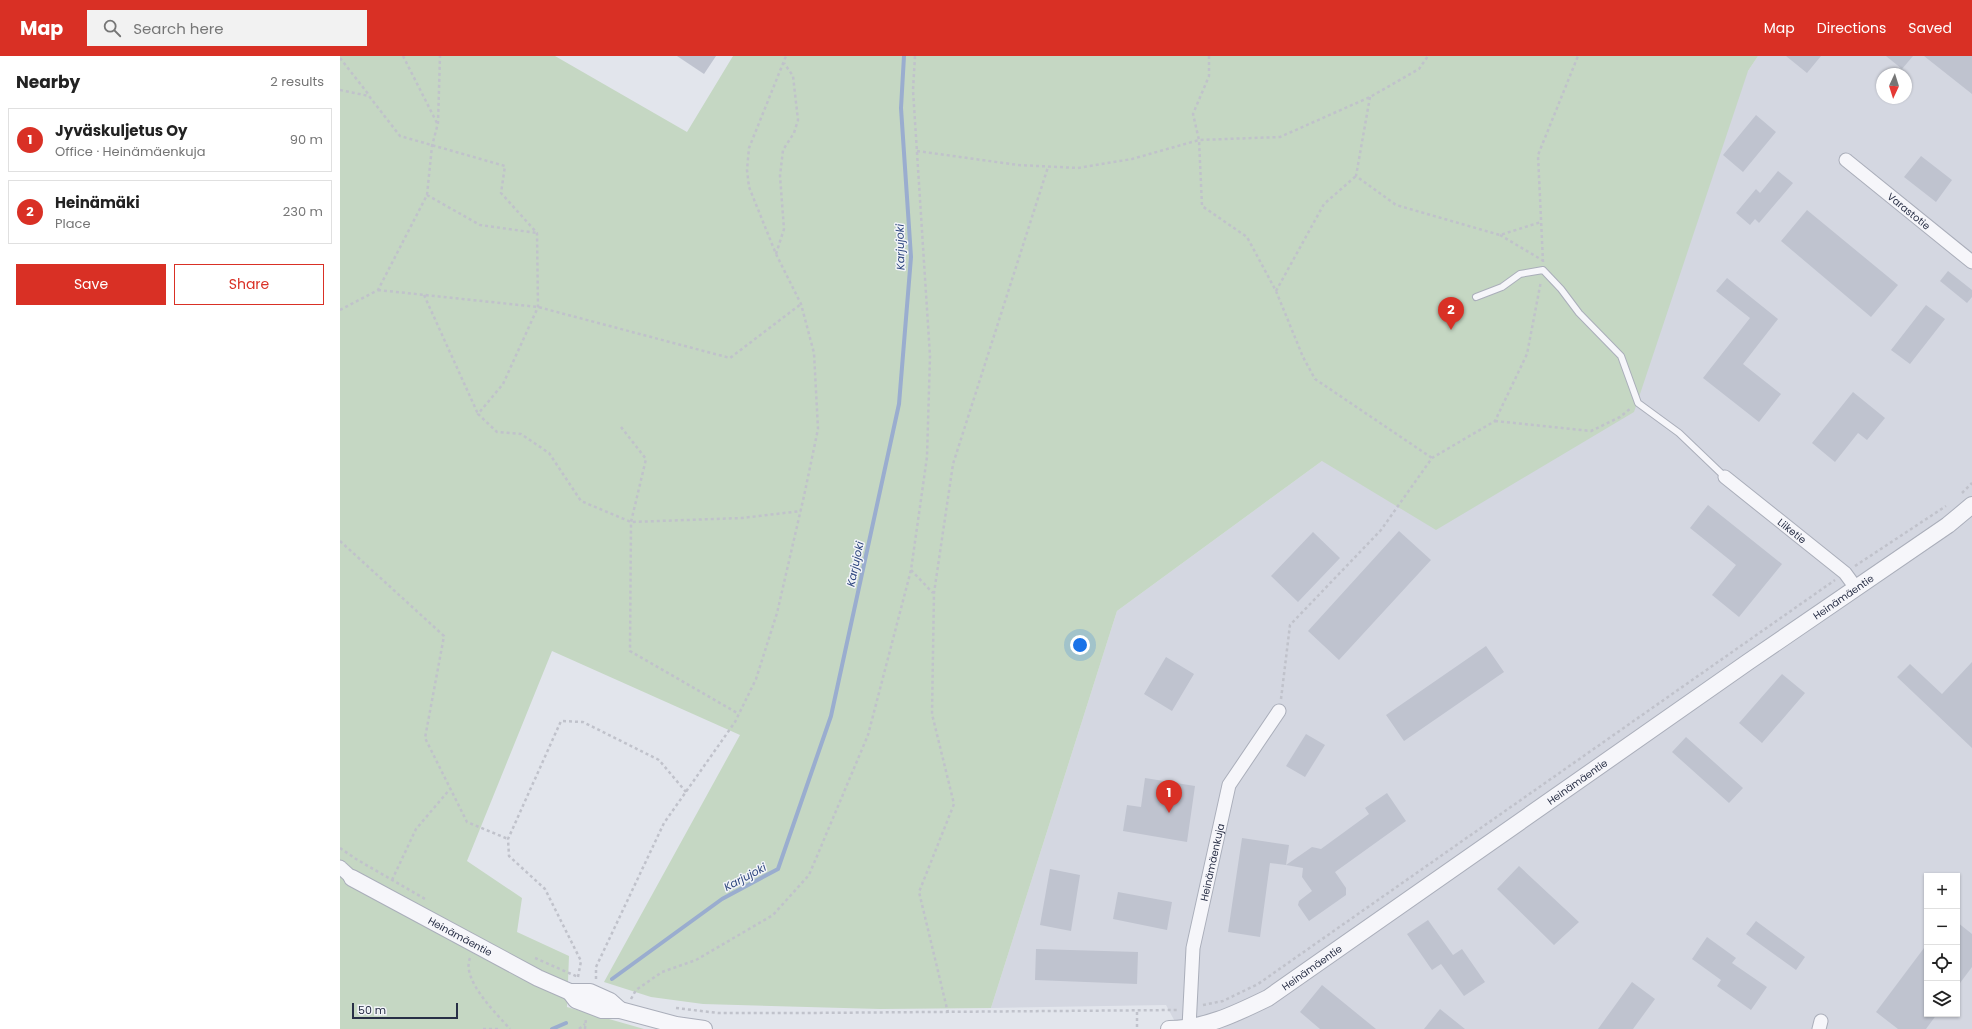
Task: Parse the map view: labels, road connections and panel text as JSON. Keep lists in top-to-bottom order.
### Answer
{
  "streets": {
    "street": [
      "Varastotie",
      "Liiketie",
      "Heinämäentie",
      "Heinämäenkuja"
    ]
  },
  "crossings": [
    ["Liiketie", "Heinämäentie"],
    ["Heinämäentie", "Heinämäenkuja"]
  ],
  "water": ["Karjujoki"],
  "scale_bar": "50 m",
  "north": "bottom",
  "page": {
    "header": "Map",
    "search": "Search here",
    "nav": ["Map", "Directions", "Saved"],
    "heading": ["Nearby", "2 results"],
    "list": [
      {
        "mark": "1",
        "name": "Jyväskuljetus Oy",
        "note": "Office · Heinämäenkuja",
        "value": "90 m"
      },
      {
        "mark": "2",
        "name": "Heinämäki",
        "note": "Place",
        "value": "230 m"
      }
    ],
    "buttons": ["Save", "Share"],
    "pins": ["2", "1"],
    "map_buttons": ["+", "−"],
    "scale": "50 m"
  }
}
